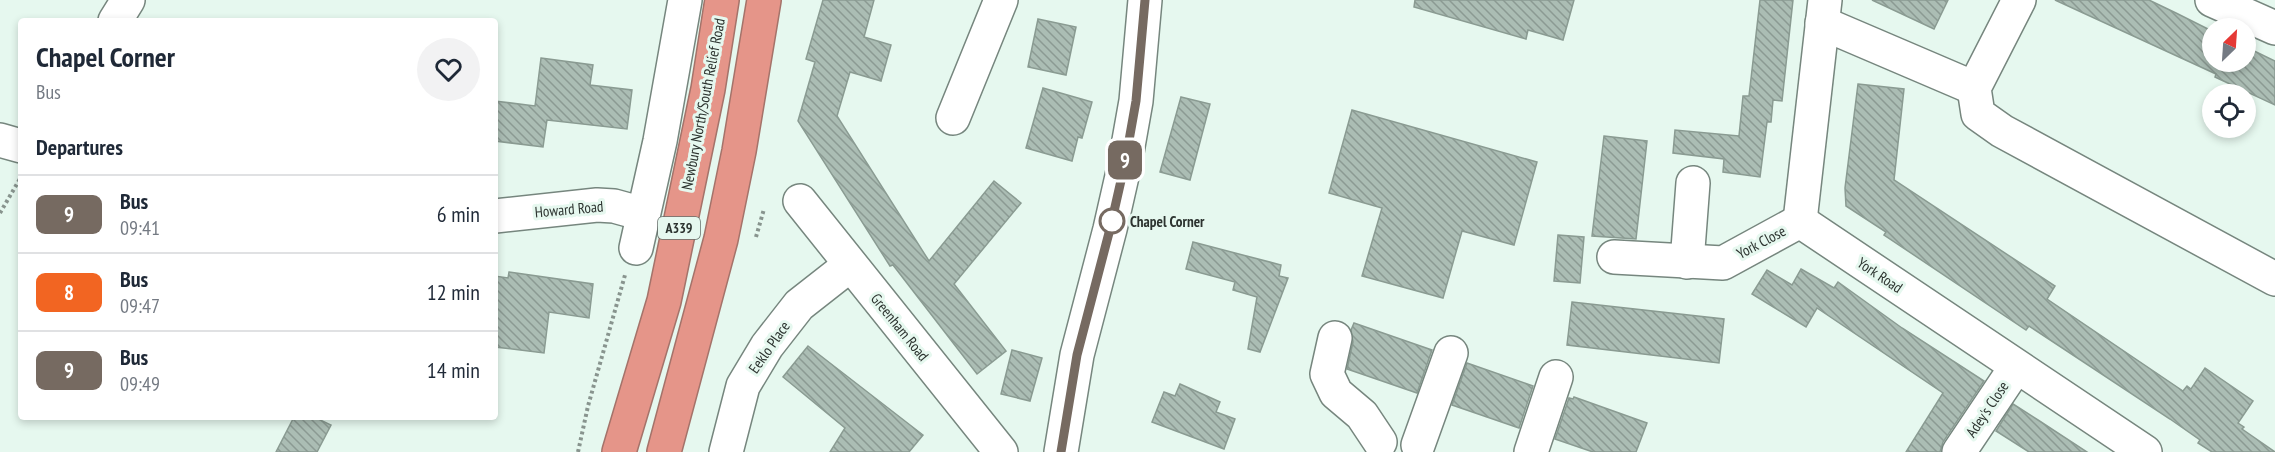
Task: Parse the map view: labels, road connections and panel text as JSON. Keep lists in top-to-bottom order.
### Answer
{
  "streets": {
    "highway": ["Newbury North/South Relief Road", "A339"],
    "street": [
      "Howard Road",
      "York Close",
      "York Road",
      "Greenham Road",
      "Eeklo Place",
      "Adey's Close"
    ]
  },
  "crossings": [
    ["York Close", "York Road"],
    ["York Road", "Adey's Close"],
    ["Greenham Road", "Eeklo Place"]
  ],
  "places": ["Chapel Corner"],
  "lines": ["bus line 9"],
  "north": "top right",
  "page": {
    "on_map": "9",
    "heading": [
      ["Chapel Corner", "Bus"],
      "Departures"
    ],
    "list": [
      {
        "mark": "9",
        "name": "Bus",
        "note": "09:41",
        "value": "6 min"
      },
      {
        "mark": "8",
        "name": "Bus",
        "note": "09:47",
        "value": "12 min"
      },
      {
        "mark": "9",
        "name": "Bus",
        "note": "09:49",
        "value": "14 min"
      }
    ]
  }
}
